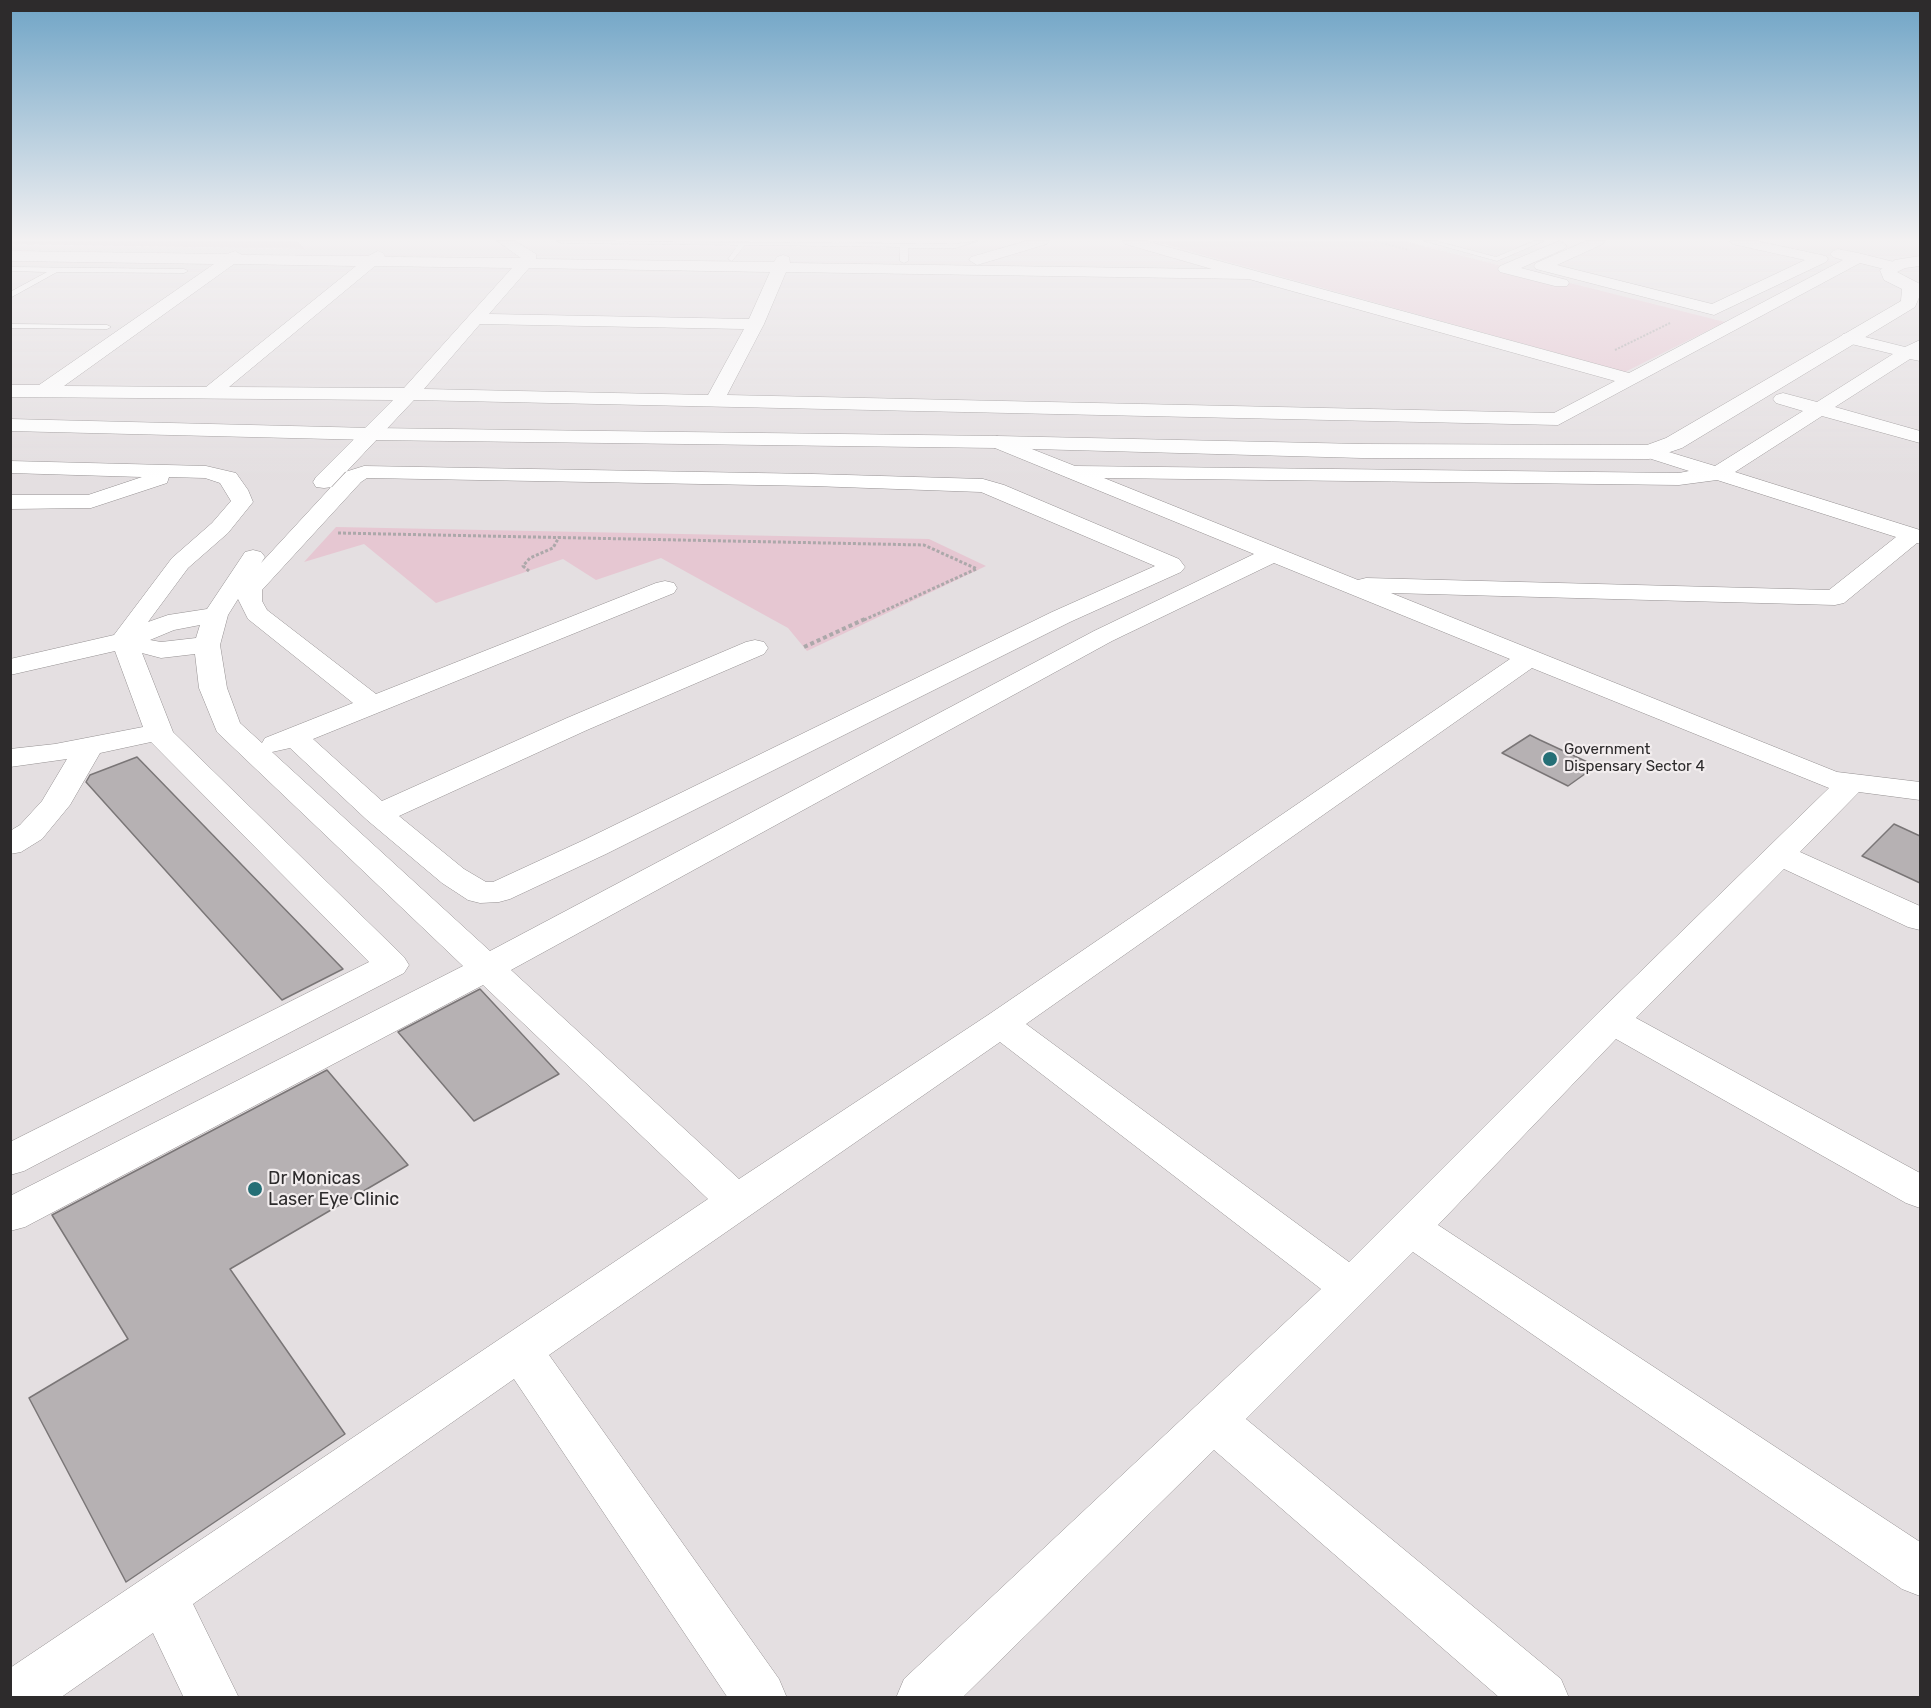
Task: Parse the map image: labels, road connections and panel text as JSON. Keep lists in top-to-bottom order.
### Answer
{
  "places": ["Government Dispensary Sector 4", "Dr Monicas Laser Eye Clinic"]
}
